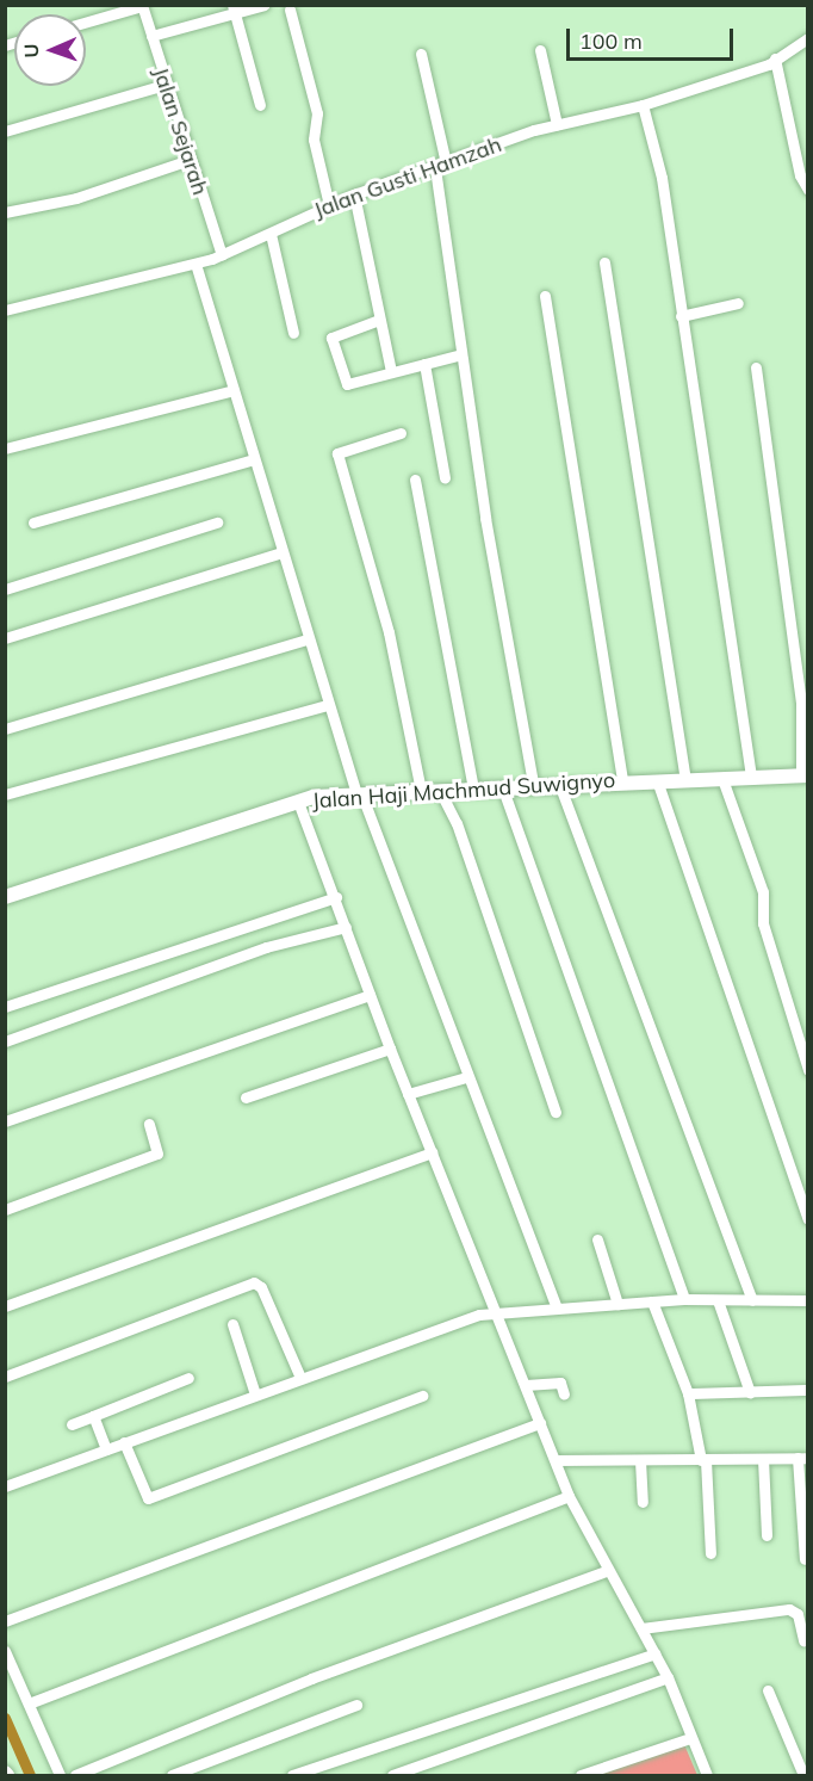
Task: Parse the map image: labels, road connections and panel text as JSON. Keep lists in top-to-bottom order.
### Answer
{
  "streets": {
    "street": ["Jalan Sejarah", "Jalan Gusti Hamzah", "Jalan Haji Machmud Suwignyo"]
  },
  "crossings": [
    ["Jalan Sejarah", "Jalan Gusti Hamzah"]
  ],
  "scale_bar": "100 m",
  "north": "left"
}
